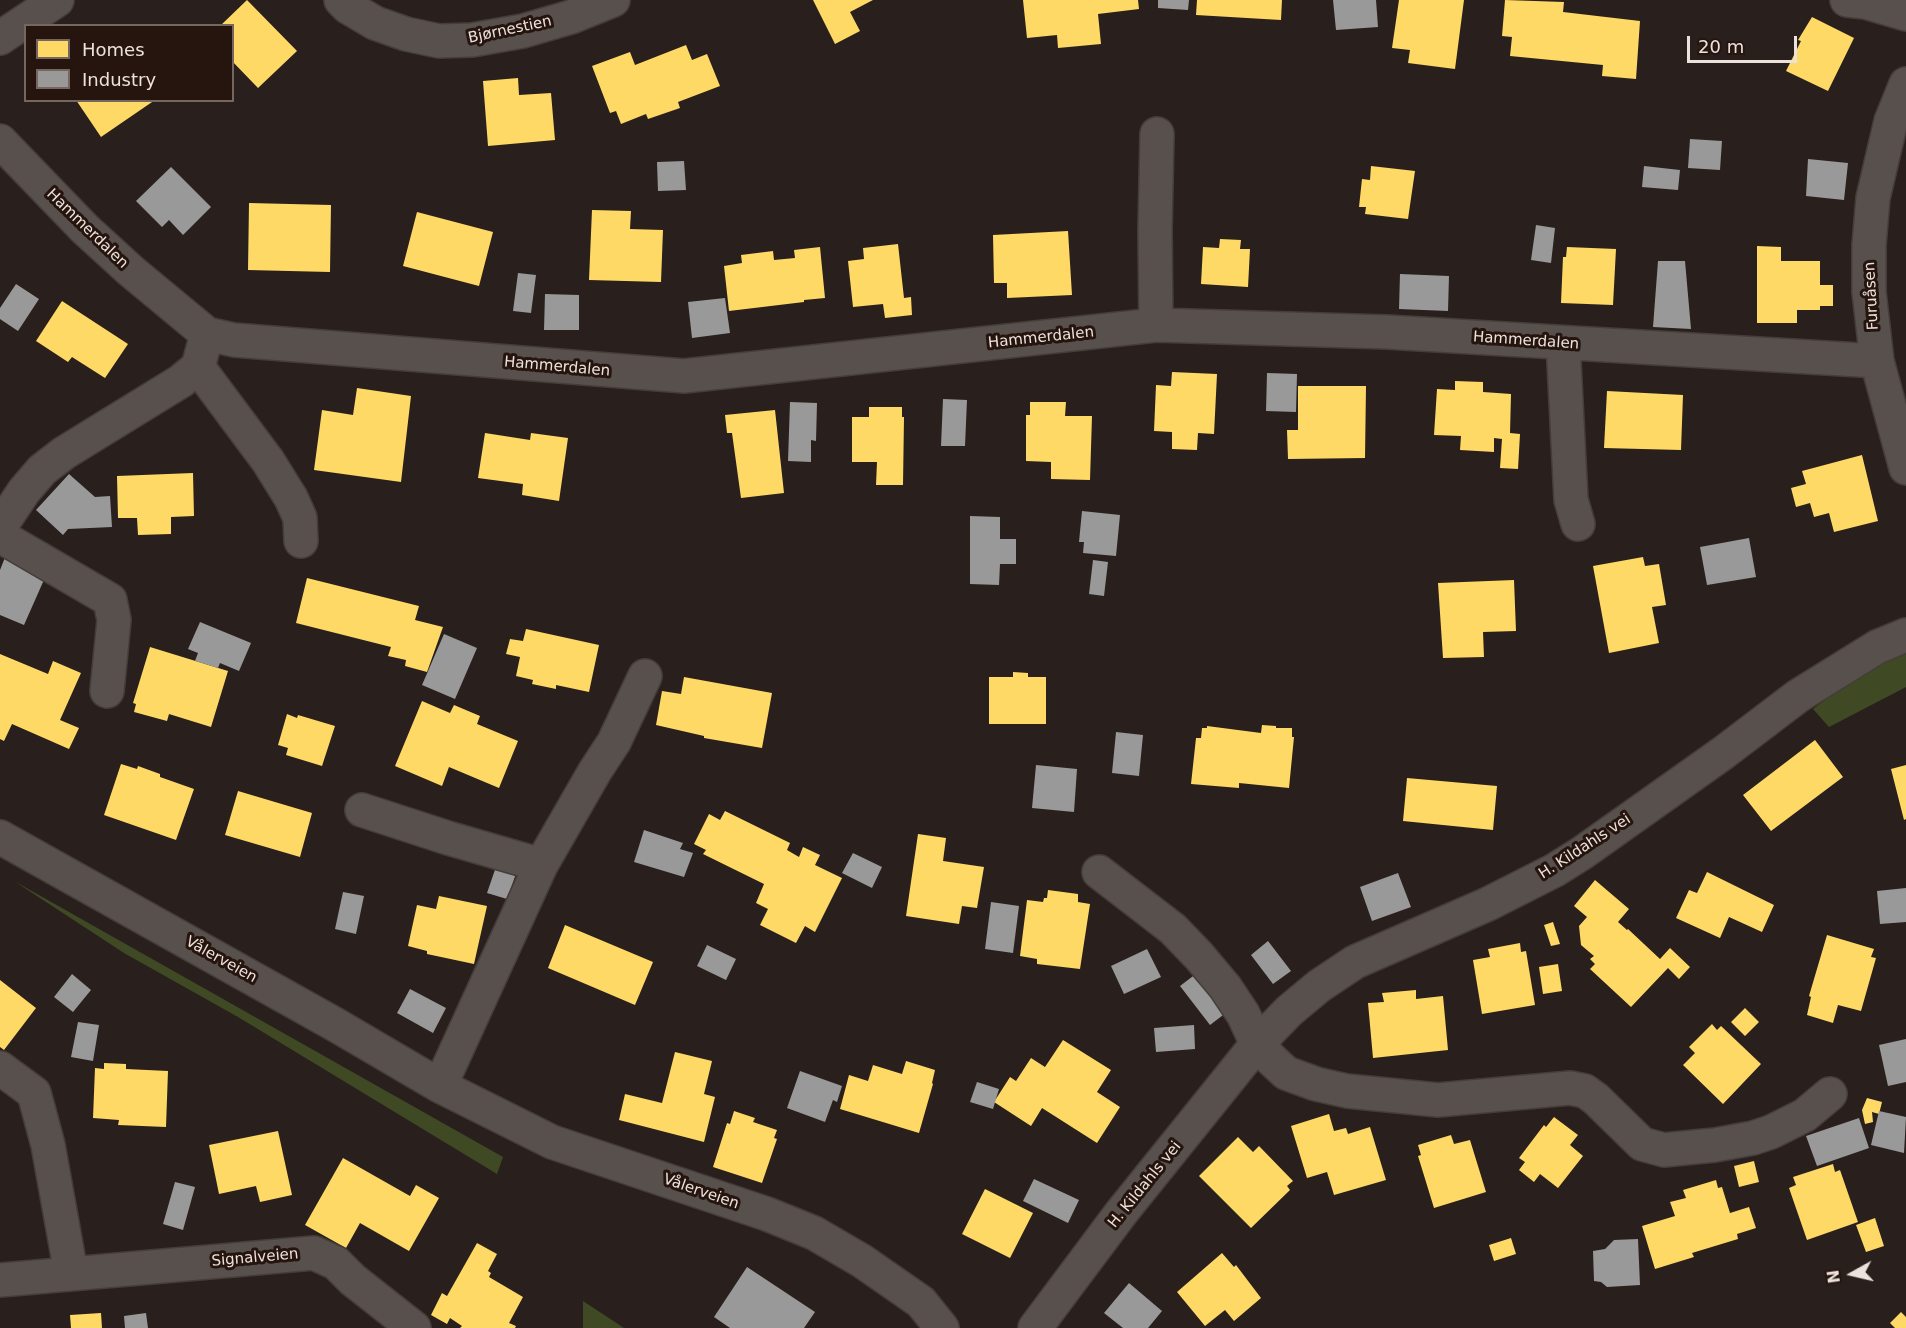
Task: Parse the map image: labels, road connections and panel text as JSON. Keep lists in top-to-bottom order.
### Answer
{
  "streets": {
    "street": [
      "Bjørnestien",
      "Hammerdalen",
      "Furuåsen",
      "H. Kildahls vei",
      "Vålerveien",
      "Signalveien"
    ]
  },
  "crossings": [
    ["Hammerdalen", "Furuåsen"]
  ],
  "legend": ["Homes", "Industry"],
  "scale_bar": "20 m",
  "north": "left"
}
